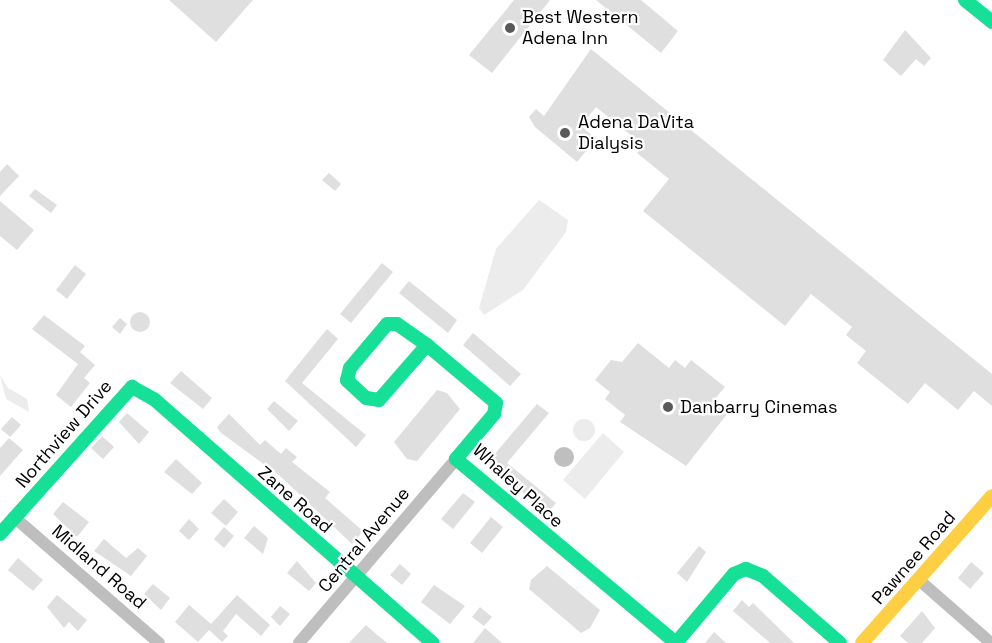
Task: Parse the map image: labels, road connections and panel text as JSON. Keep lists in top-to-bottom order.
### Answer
{
  "streets": {
    "street": [
      "Northview Drive",
      "Whaley Place",
      "Zane Road",
      "Central Avenue",
      "Pawnee Road",
      "Midland Road"
    ]
  },
  "crossings": [
    ["Northview Drive", "Zane Road"],
    ["Northview Drive", "Midland Road"],
    ["Whaley Place", "Central Avenue"],
    ["Zane Road", "Central Avenue"]
  ],
  "places": ["Best Western Adena Inn", "Adena DaVita Dialysis", "Danbarry Cinemas"]
}
